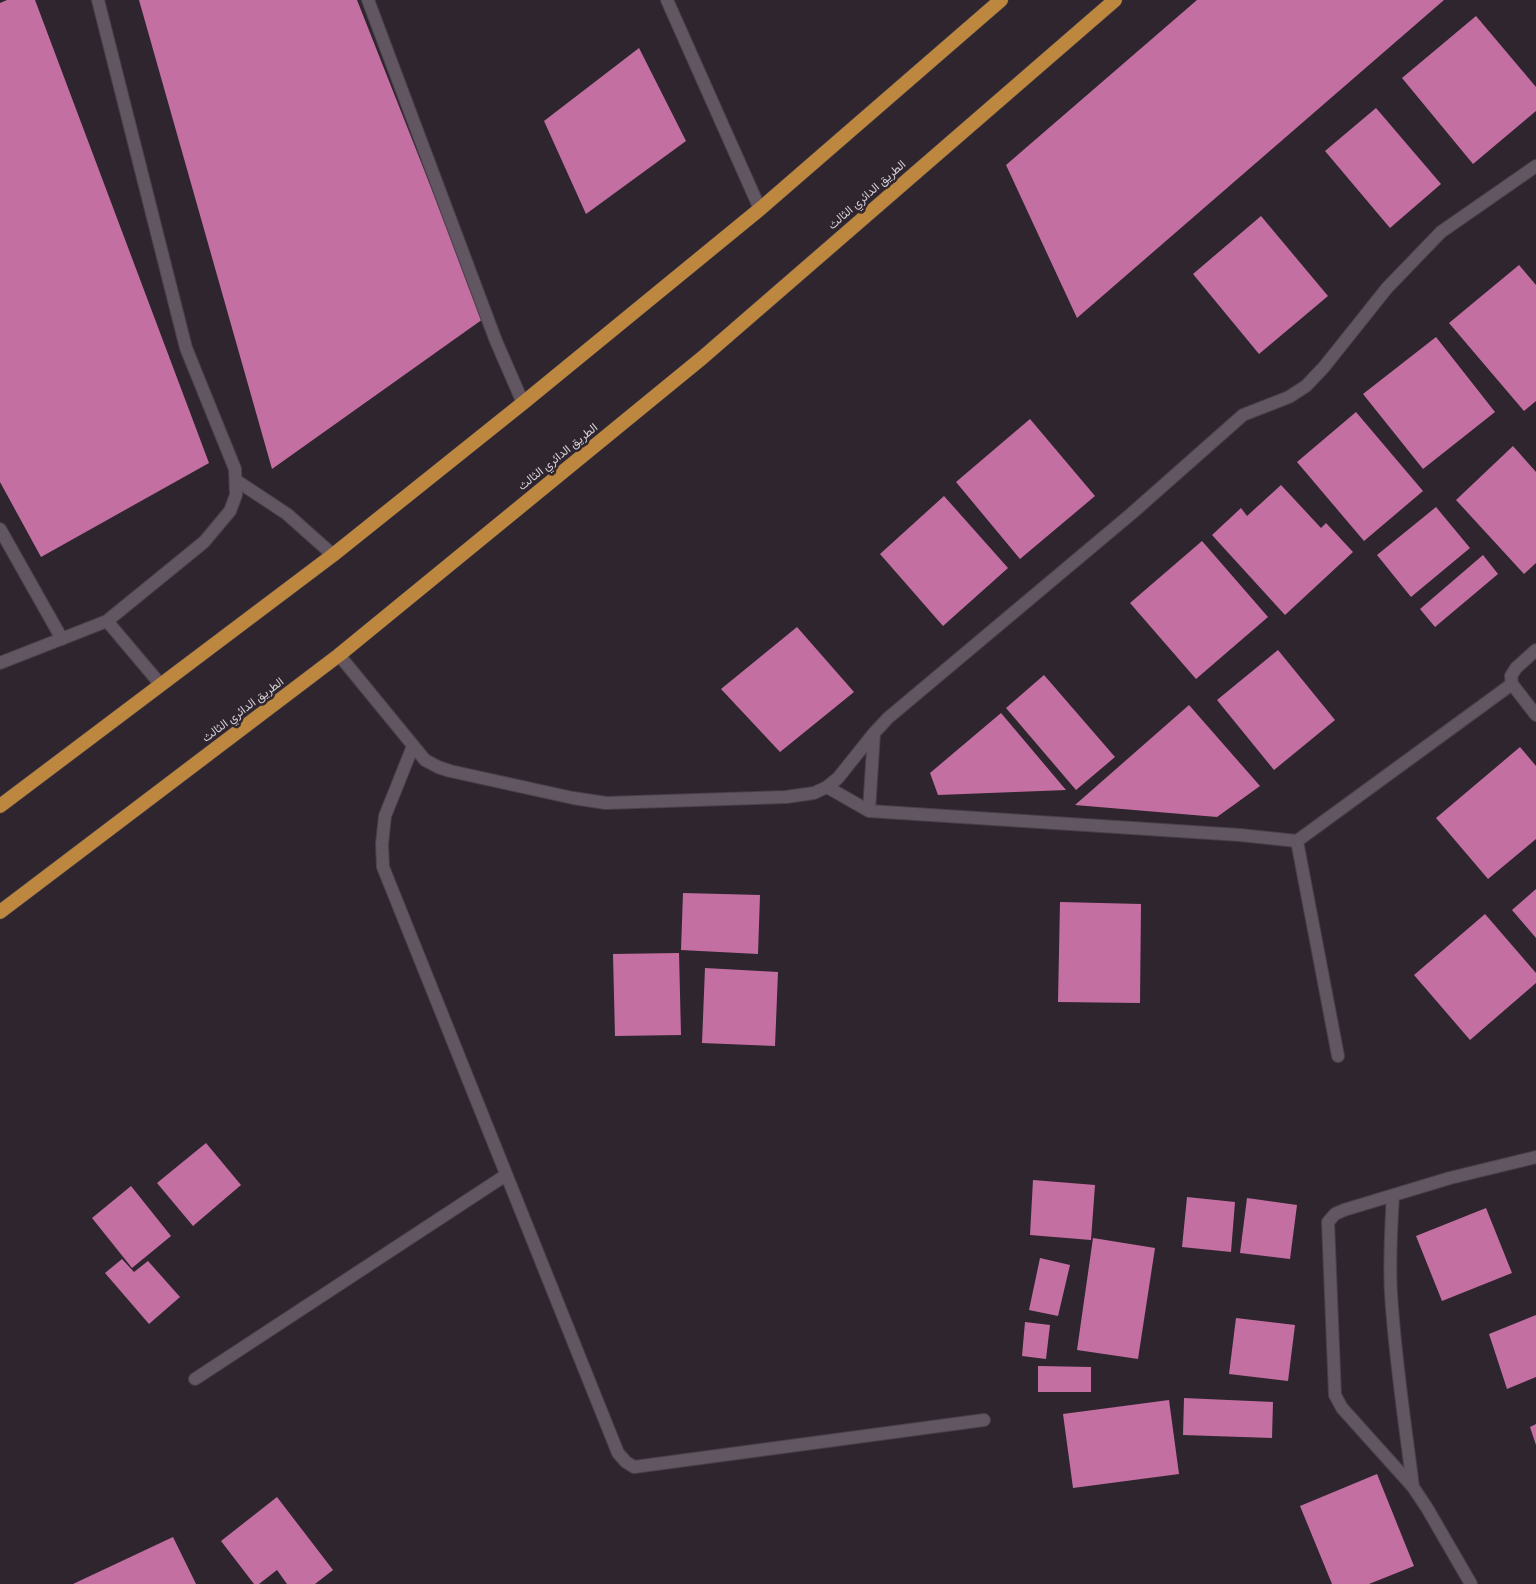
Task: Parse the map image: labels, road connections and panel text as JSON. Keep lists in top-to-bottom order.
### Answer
{
  "streets": {
    "highway": ["الطريق الدائري الثالث"]
  }
}
